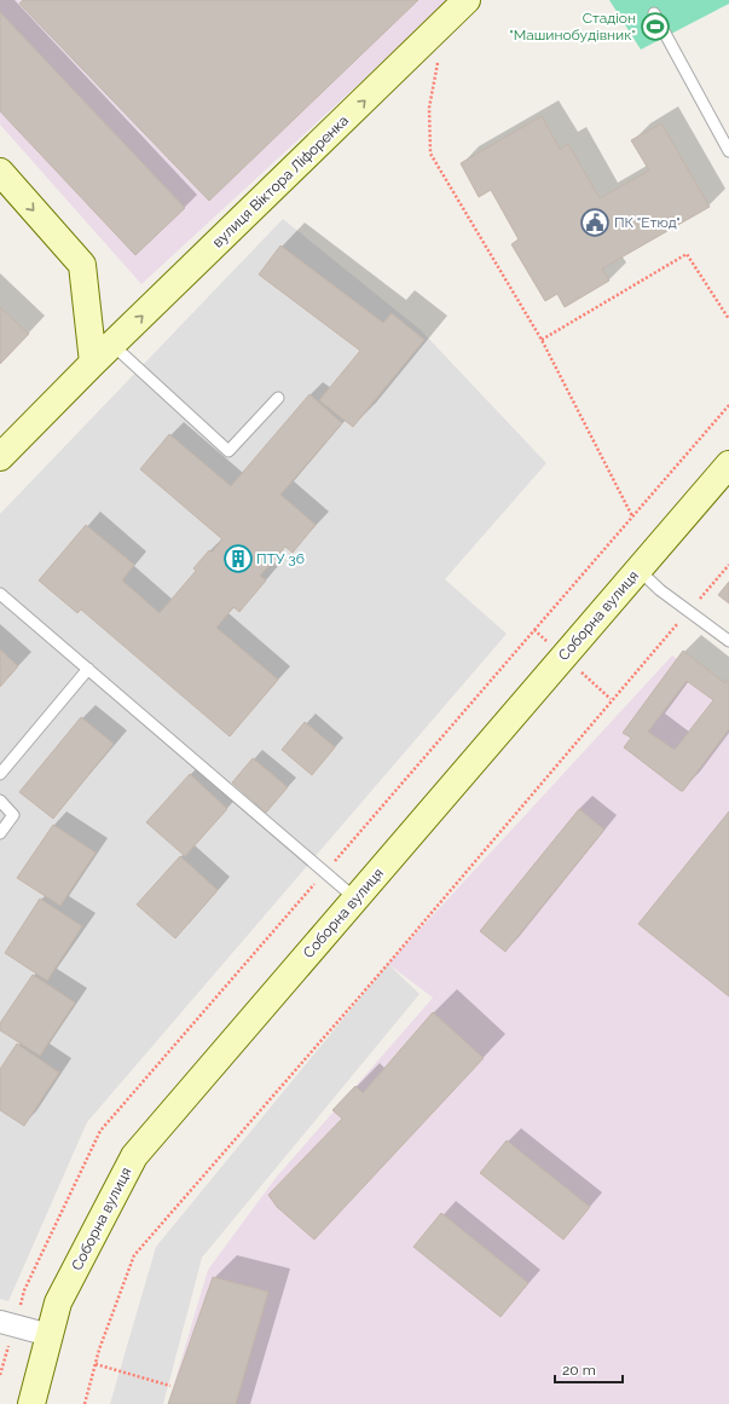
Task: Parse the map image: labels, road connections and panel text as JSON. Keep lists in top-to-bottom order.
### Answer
{
  "streets": {
    "street": ["вулиця Віктора Ліфоренка", "Соборна вулиця"]
  },
  "one_way": ["вулиця Віктора Ліфоренка"],
  "places": {
    "sports": ["Стадіон \"Машинобудівник\""],
    "public building": ["ПК \"Етюд\""],
    "building": ["ПТУ 36"]
  },
  "scale_bar": "20 m"
}
